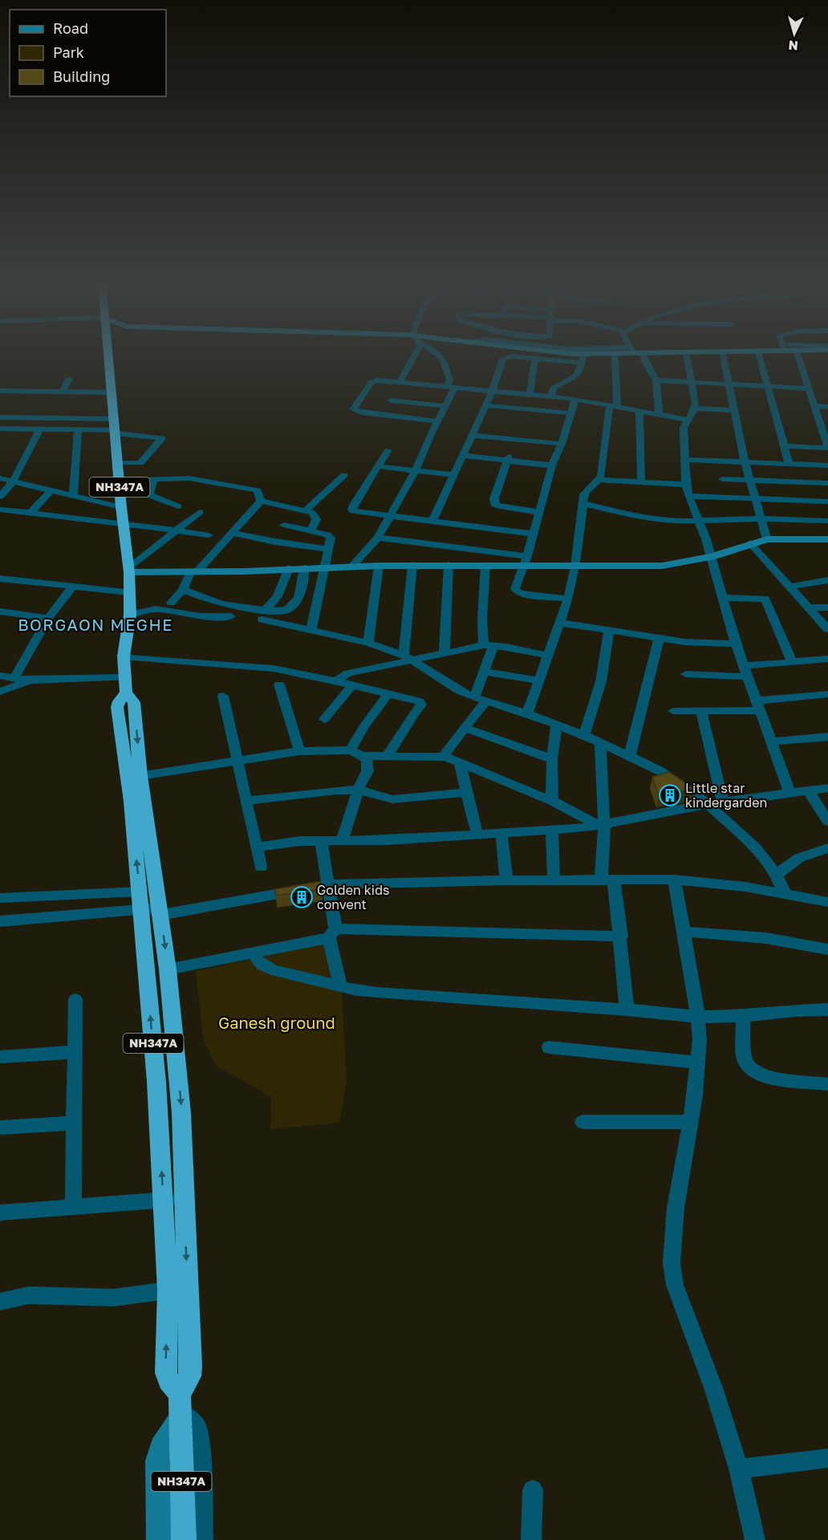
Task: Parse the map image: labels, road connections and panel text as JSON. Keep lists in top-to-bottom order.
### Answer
{
  "streets": {
    "highway": ["NH347A"]
  },
  "districts": ["BORGAON MEGHE"],
  "parks": ["Ganesh ground"],
  "places": {
    "building": ["Little star kindergarden", "Golden kids convent"]
  },
  "legend": ["Road", "Park", "Building"],
  "north": "bottom"
}
